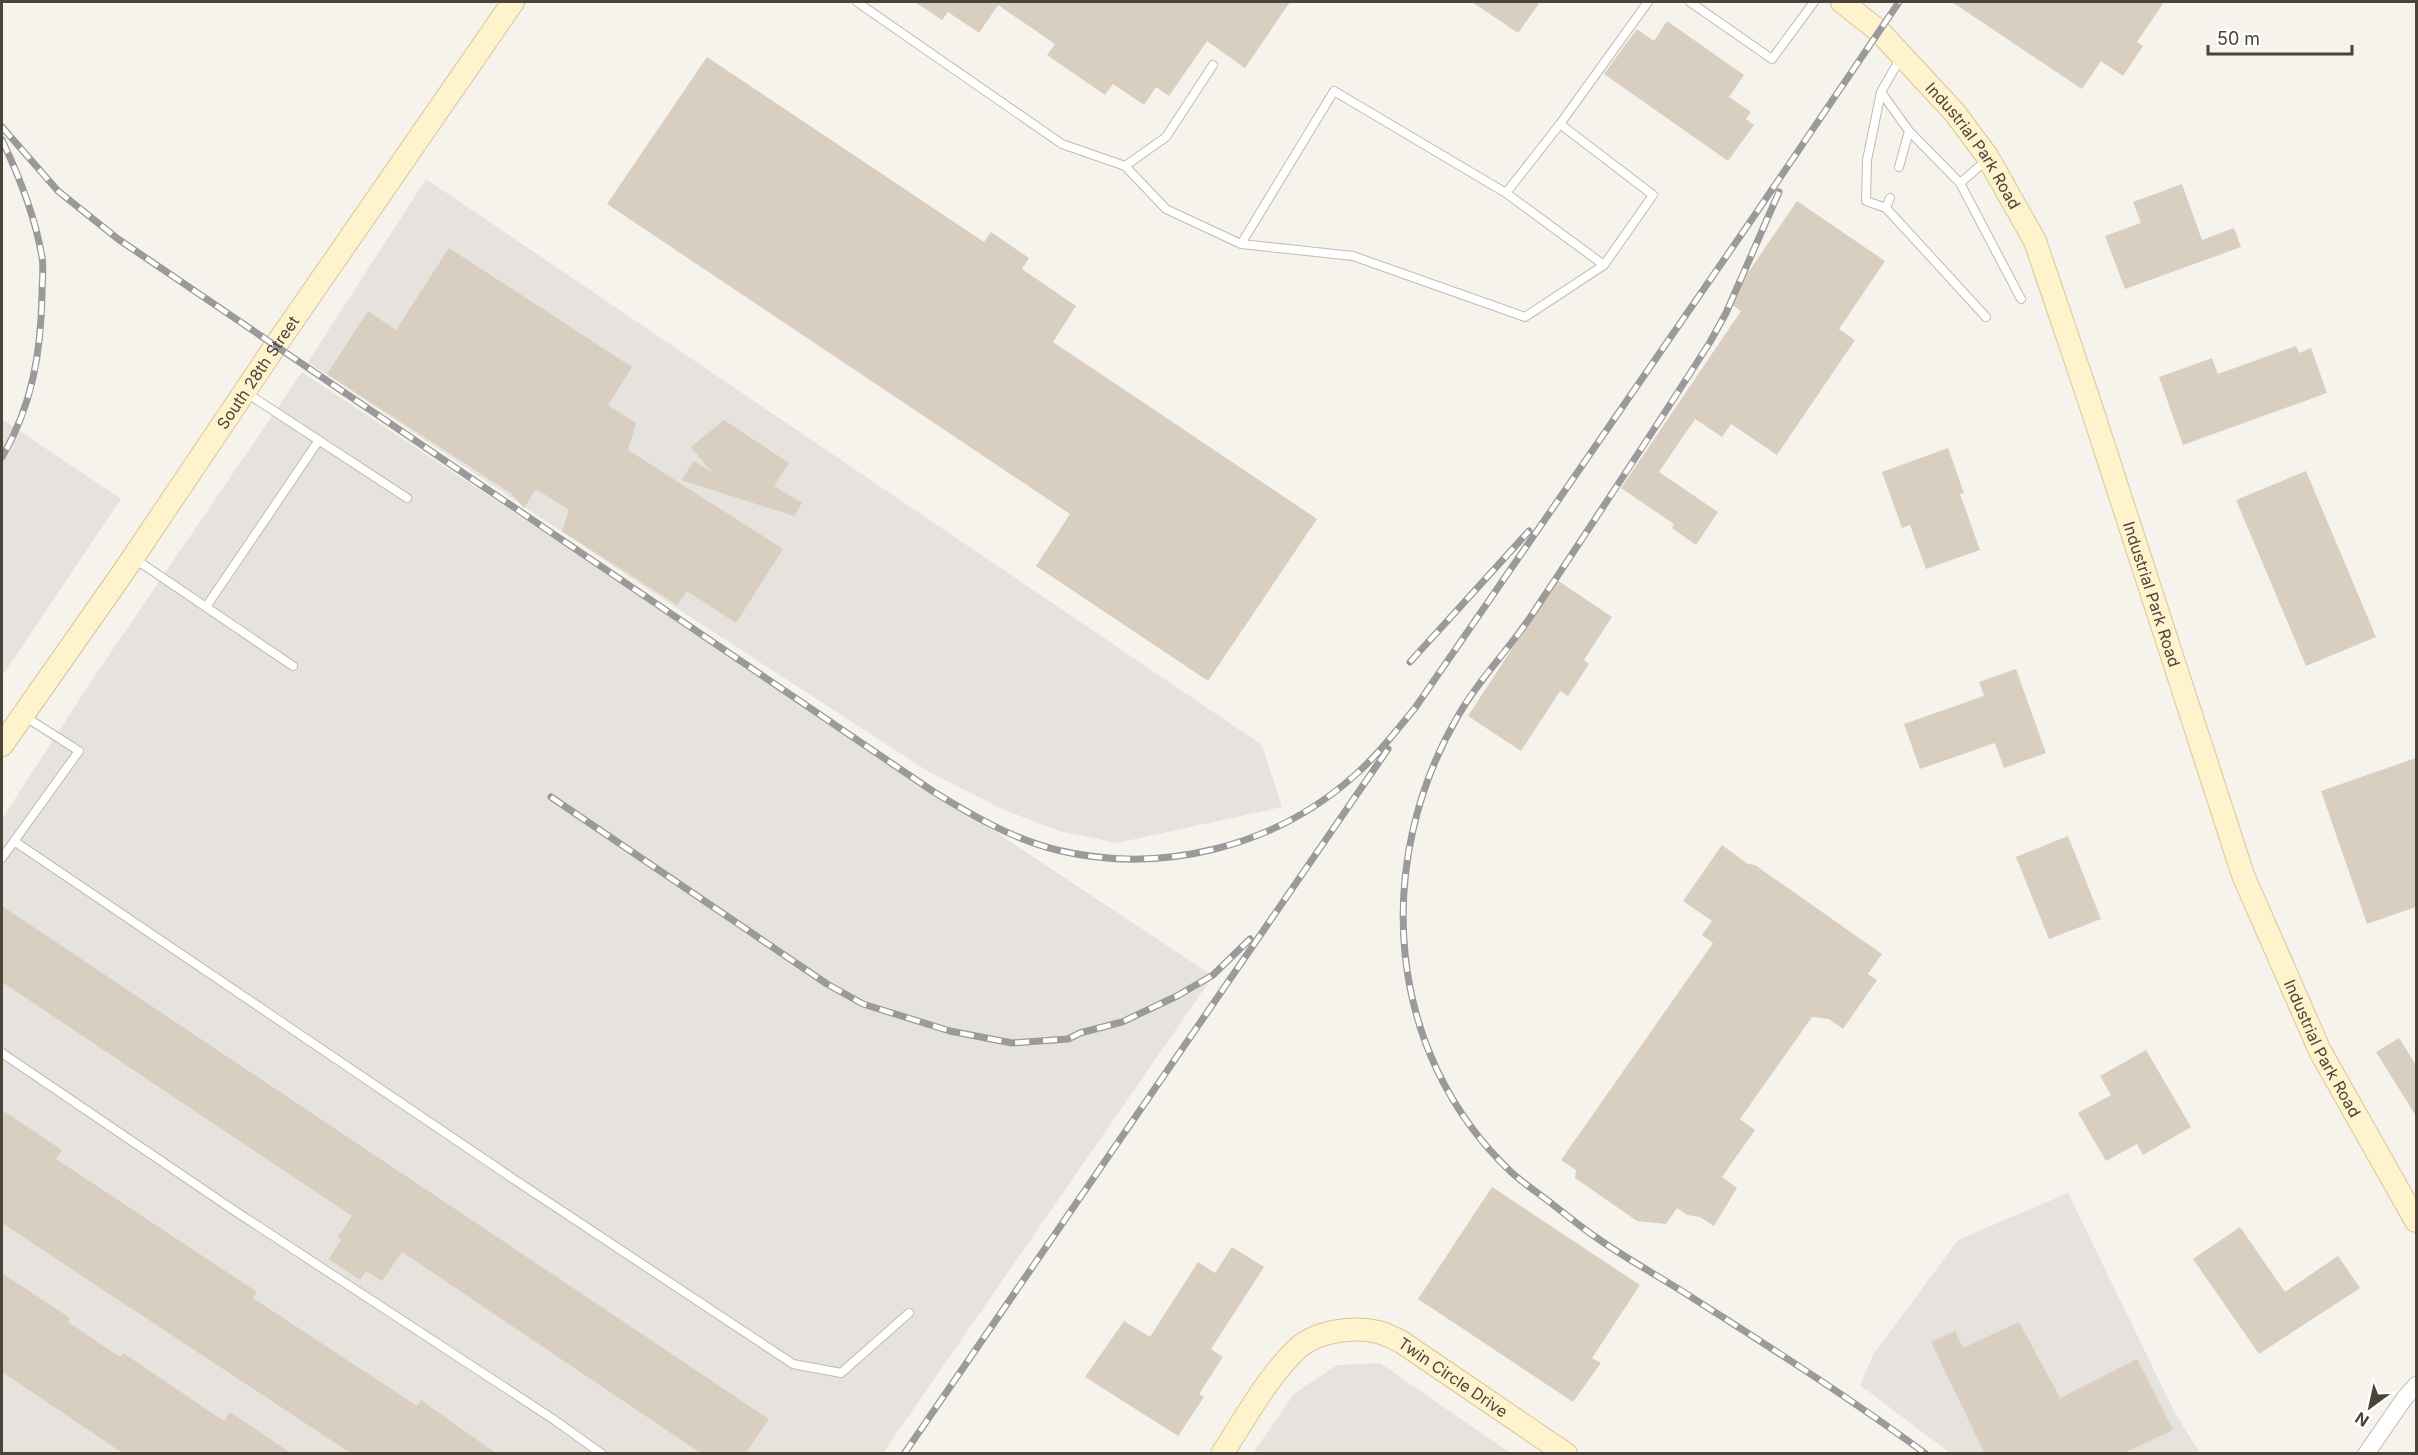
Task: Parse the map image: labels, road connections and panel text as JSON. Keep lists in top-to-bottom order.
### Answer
{
  "streets": {
    "street": ["Industrial Park Road", "South 28th Street", "Twin Circle Drive"]
  },
  "scale_bar": "50 m",
  "north": "bottom left"
}
